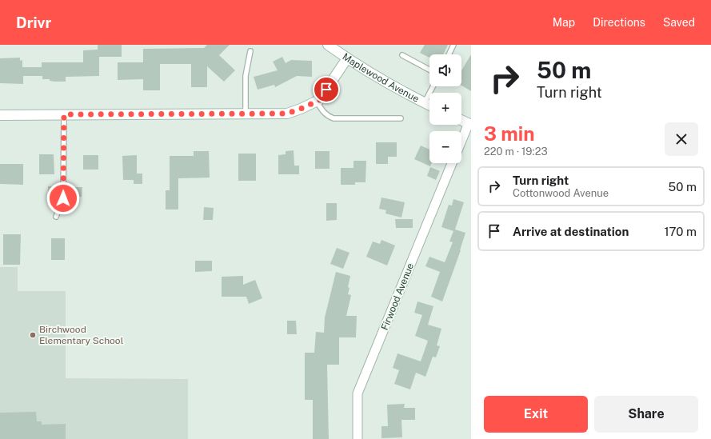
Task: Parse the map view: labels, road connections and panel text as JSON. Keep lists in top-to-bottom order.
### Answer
{
  "streets": {
    "street": ["Maplewood Avenue", "Firwood Avenue"]
  },
  "places": ["Birchwood Elementary School"],
  "page": {
    "header": "Drivr",
    "nav": ["Map", "Directions", "Saved"],
    "turn": ["50 m", "Turn right"],
    "map_buttons": ["+", "−"],
    "heading": ["3 min", "220 m · 19:23"],
    "list": [
      {
        "name": "Turn right",
        "note": "Cottonwood Avenue",
        "value": "50 m"
      },
      {
        "name": "Arrive at destination",
        "value": "170 m"
      }
    ],
    "buttons": ["Exit", "Share"]
  }
}
